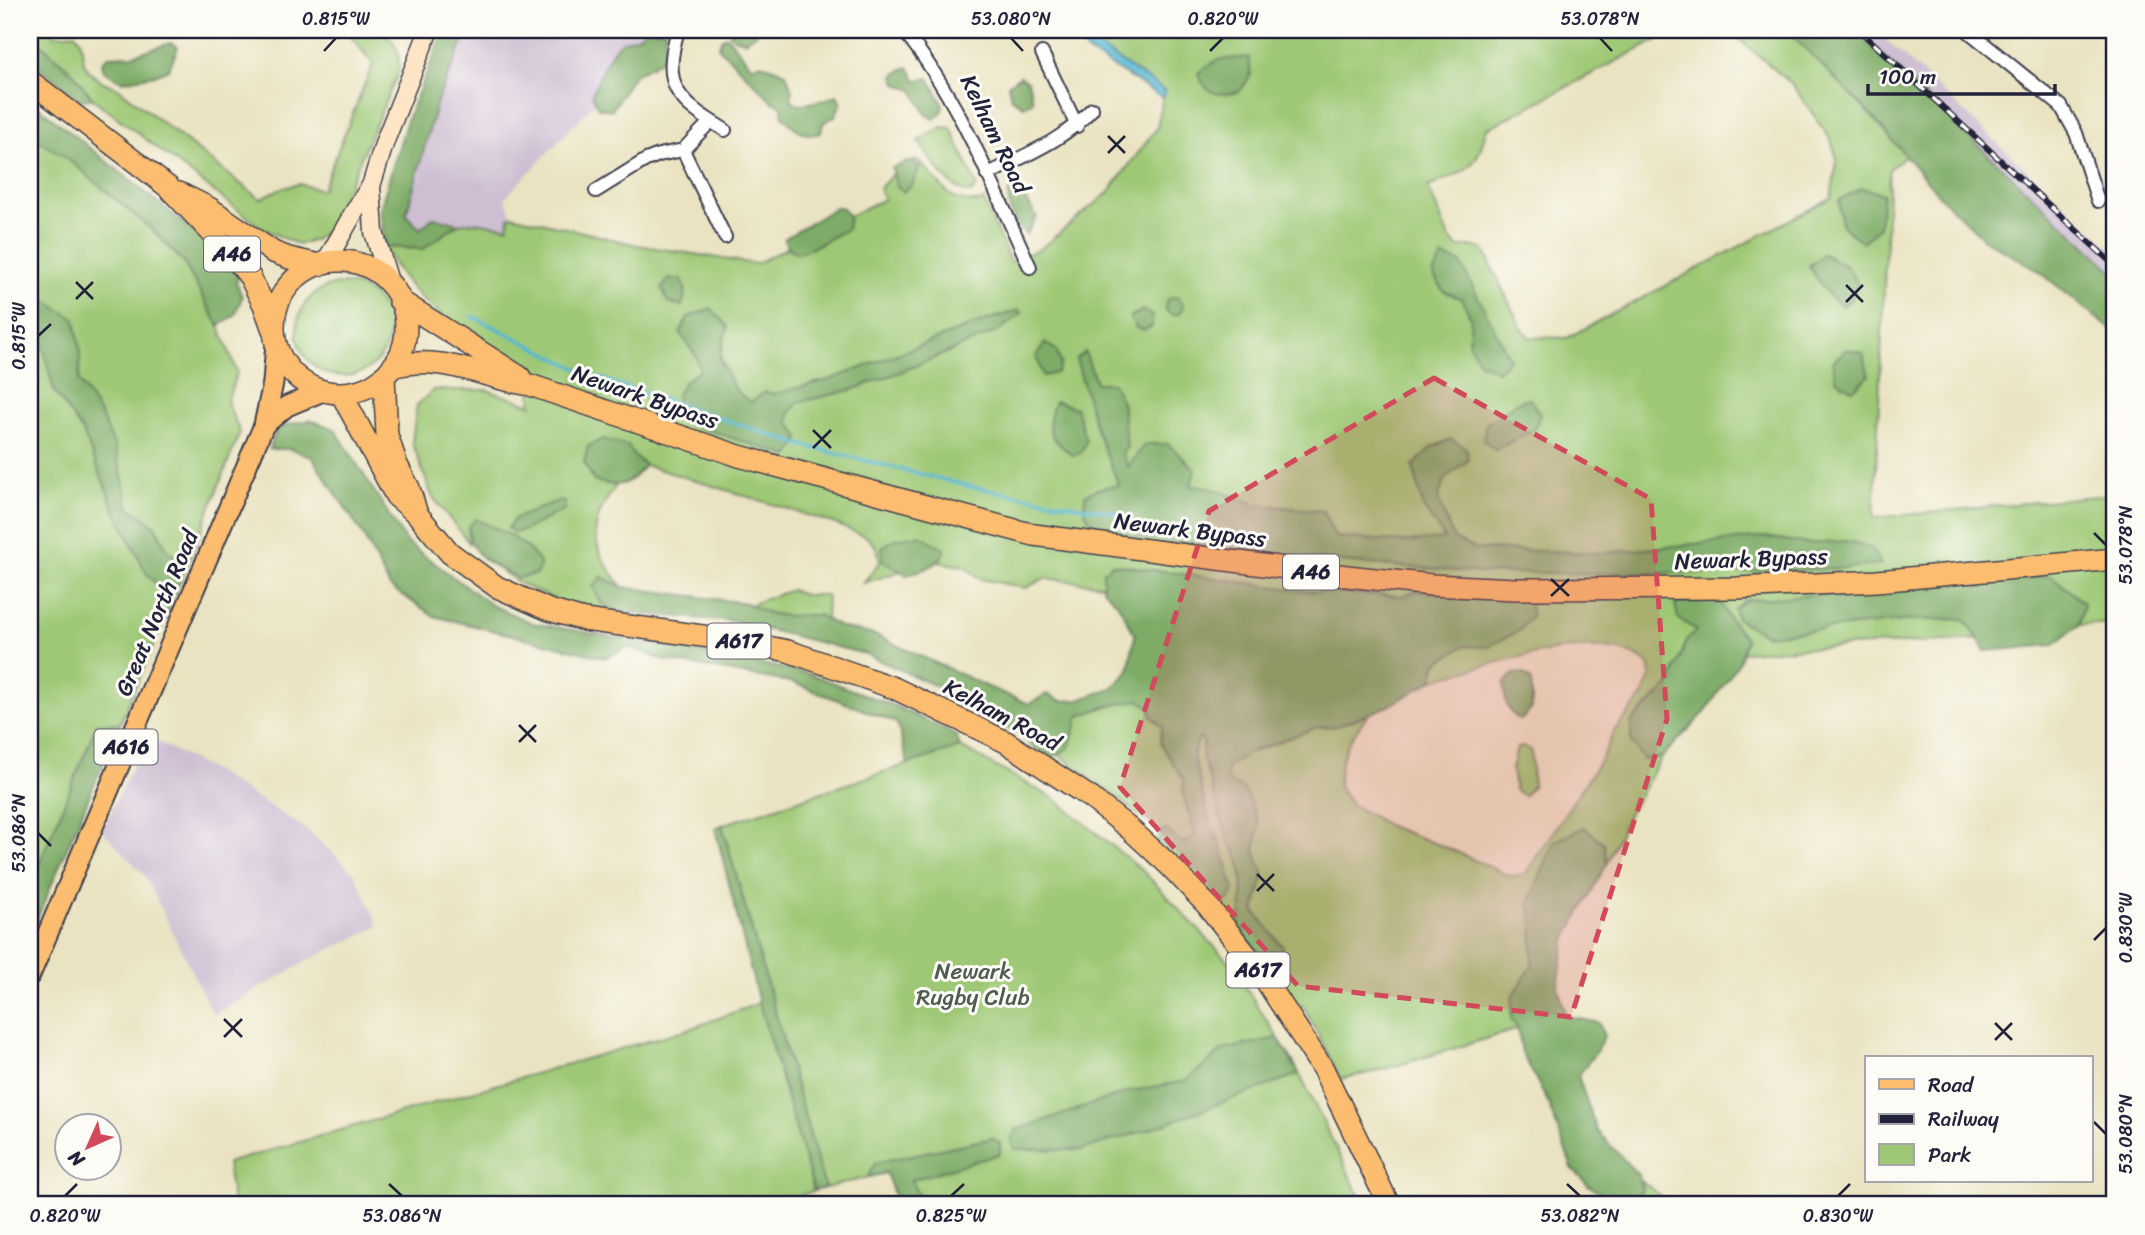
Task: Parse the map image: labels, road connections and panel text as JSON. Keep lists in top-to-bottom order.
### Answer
{
  "streets": {
    "highway": [
      "Kelham Road",
      "A46",
      "Newark Bypass",
      "A617"
    ],
    "main road": ["Great North Road", "A616"]
  },
  "crossings": [
    ["Kelham Road", "A46"],
    ["Kelham Road", "Newark Bypass"],
    ["Kelham Road", "Great North Road"],
    ["A46", "Newark Bypass"],
    ["A46", "Great North Road"],
    ["Newark Bypass", "Great North Road"]
  ],
  "parks": ["Newark Rugby Club"],
  "legend": ["Road", "Railway", "Park"],
  "scale_bar": "100 m",
  "north": "bottom left",
  "coordinates": [
    "0.815°W",
    "53.080°N",
    "0.820°W",
    "53.078°N",
    "53.086°N",
    "0.830°W",
    "0.825°W",
    "53.082°N"
  ]
}
